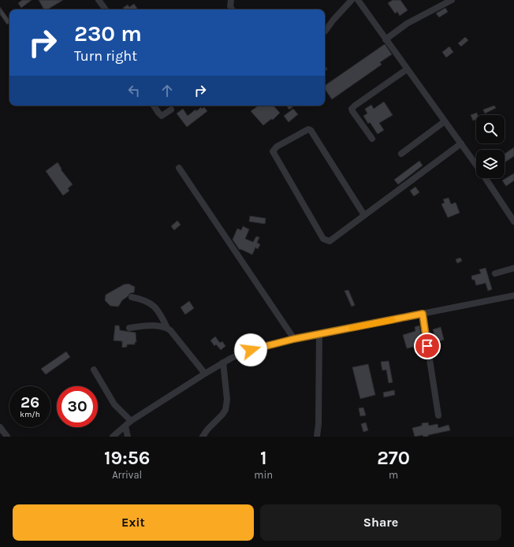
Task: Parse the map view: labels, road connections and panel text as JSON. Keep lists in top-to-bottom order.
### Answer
{
  "page": {
    "turn": ["230 m", "Turn right"],
    "speed": "26 km/h",
    "limit": "30",
    "eta": [
      "19:56",
      "Arrival",
      "1",
      "min",
      "270",
      "m"
    ],
    "buttons": ["Exit", "Share"]
  }
}
